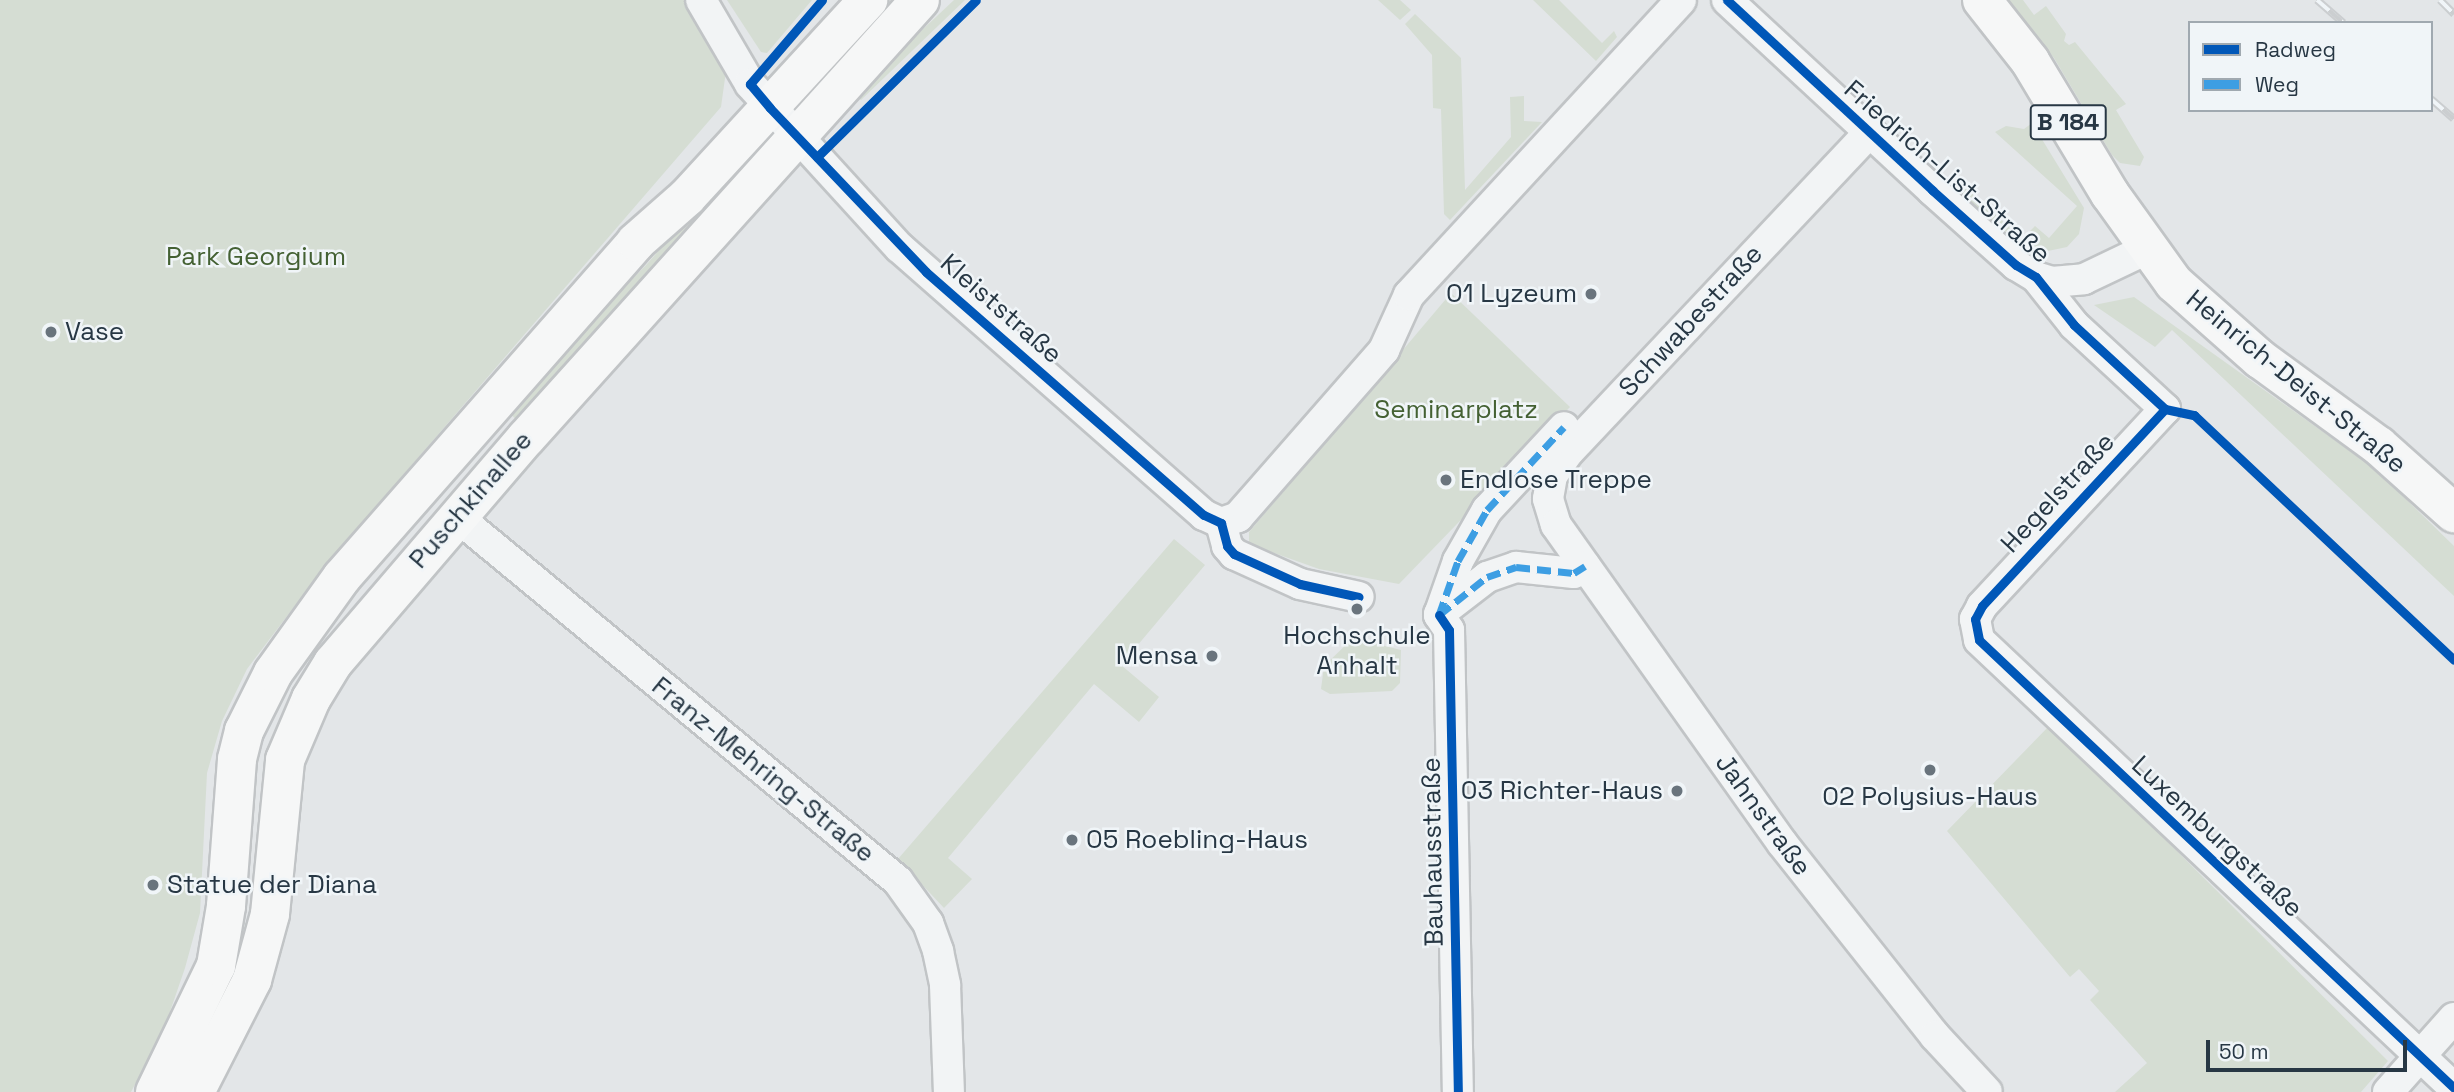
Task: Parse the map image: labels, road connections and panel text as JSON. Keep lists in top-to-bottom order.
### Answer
{
  "streets": {
    "main road": ["B 184", "Heinrich-Deist-Straße", "Puschkinallee"],
    "street": [
      "Friedrich-List-Straße",
      "Kleiststraße",
      "Schwabestraße",
      "Hegelstraße",
      "Franz-Mehring-Straße",
      "Jahnstraße",
      "Luxemburgstraße",
      "Bauhausstraße"
    ]
  },
  "crossings": [
    ["Friedrich-List-Straße", "Schwabestraße"],
    ["Friedrich-List-Straße", "Hegelstraße"],
    ["Kleiststraße", "Puschkinallee"],
    ["Schwabestraße", "Jahnstraße"],
    ["Hegelstraße", "Luxemburgstraße"],
    ["Puschkinallee", "Franz-Mehring-Straße"]
  ],
  "parks": ["Park Georgium", "Seminarplatz"],
  "places": [
    "01 Lyzeum",
    "Vase",
    "Endlose Treppe",
    "Hochschule Anhalt",
    "Mensa",
    "02 Polysius-Haus",
    "03 Richter-Haus",
    "05 Roebling-Haus",
    "Statue der Diana"
  ],
  "legend": ["Radweg", "Weg"],
  "scale_bar": "50 m"
}
